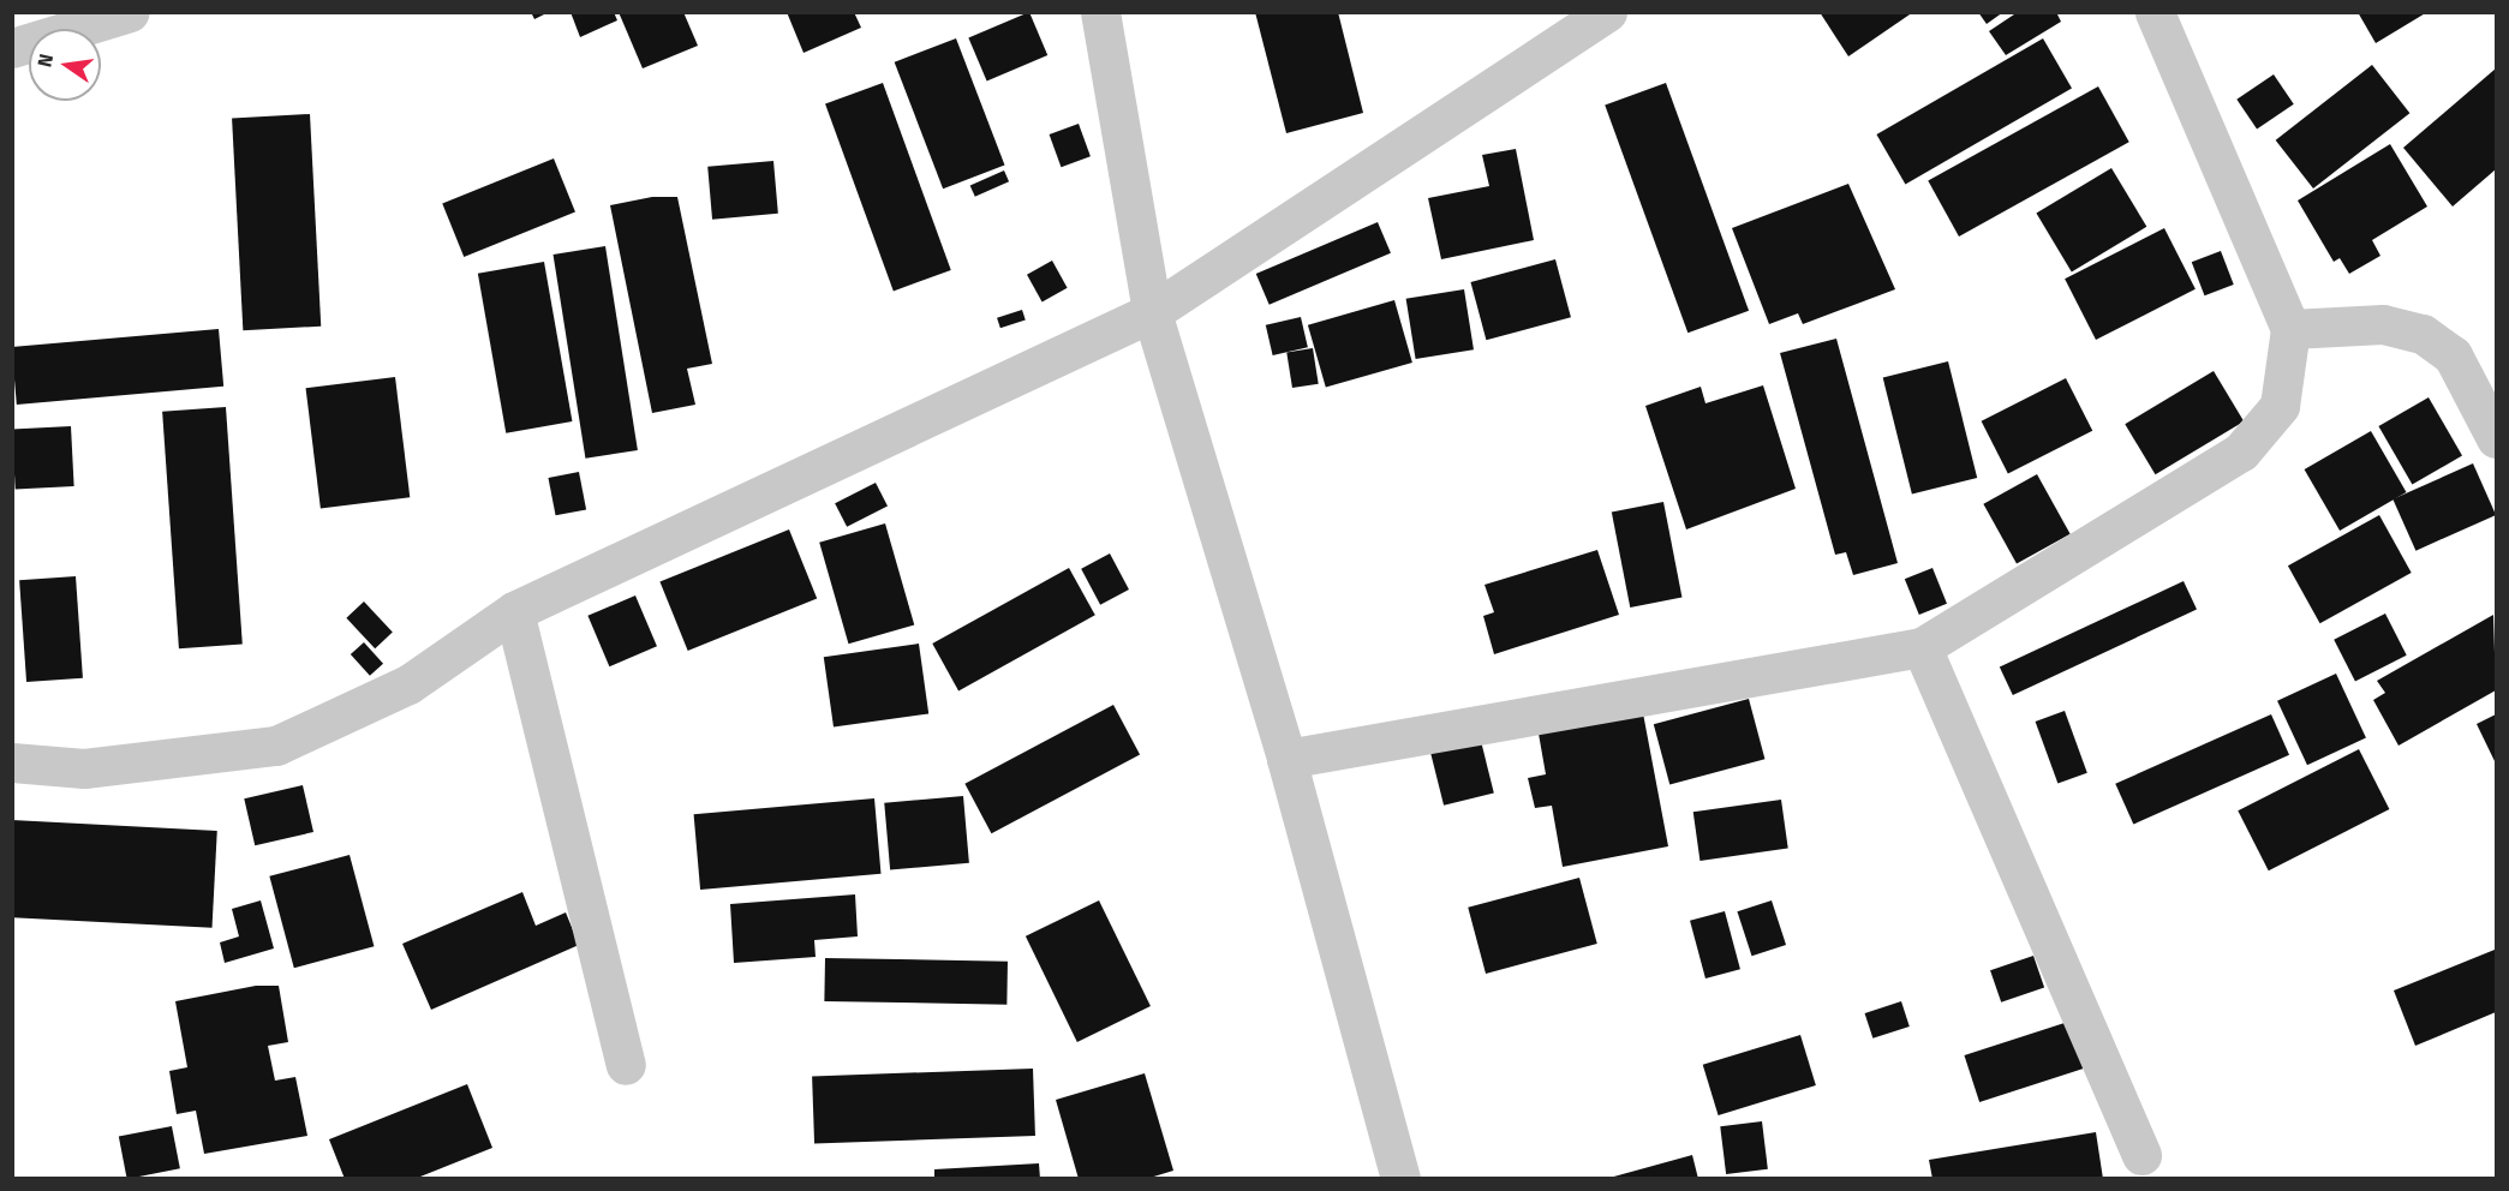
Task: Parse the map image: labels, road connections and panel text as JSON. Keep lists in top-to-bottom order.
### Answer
{
  "north": "left"
}
